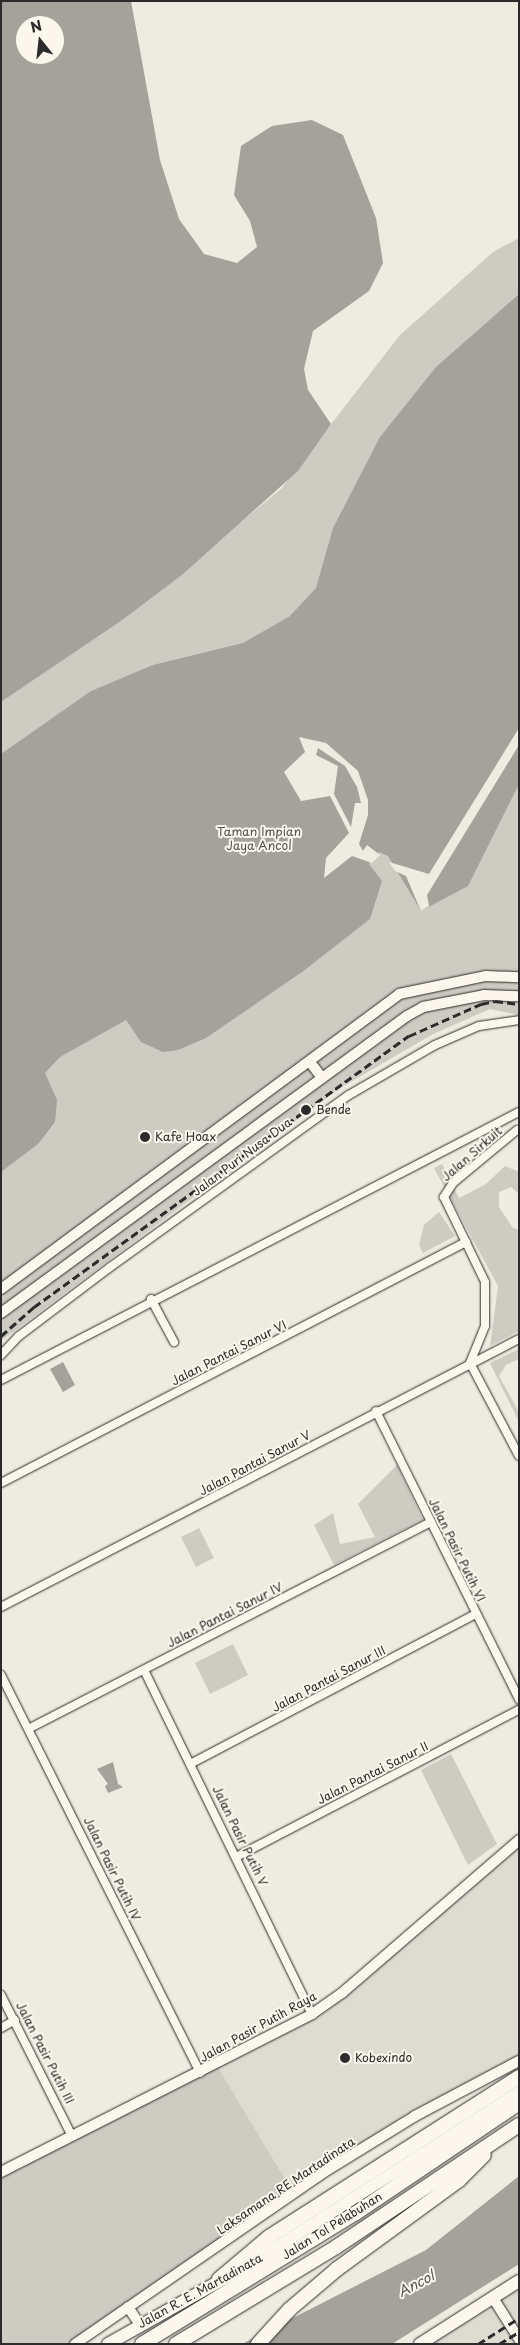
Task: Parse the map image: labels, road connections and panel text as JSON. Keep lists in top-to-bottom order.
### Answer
{
  "streets": {
    "highway": ["Jalan Tol Pelabuhan", "Jalan R. E. Martadinata"],
    "street": [
      "Jalan Sirkuit",
      "Jalan Puri Nusa Dua",
      "Jalan Pantai Sanur VI",
      "Jalan Pantai Sanur V",
      "Jalan Pasir Putih VI",
      "Jalan Pantai Sanur IV",
      "Jalan Pantai Sanur III",
      "Jalan Pantai Sanur II",
      "Jalan Pasir Putih V",
      "Jalan Pasir Putih IV",
      "Jalan Pasir Putih Raya",
      "Jalan Pasir Putih III",
      "Laksamana RE Martadinata"
    ]
  },
  "crossings": [
    ["Jalan Sirkuit", "Jalan Pantai Sanur VI"],
    ["Jalan Sirkuit", "Jalan Pantai Sanur V"],
    ["Jalan Pantai Sanur V", "Jalan Pasir Putih VI"],
    ["Jalan Pasir Putih VI", "Jalan Pantai Sanur IV"],
    ["Jalan Pasir Putih VI", "Jalan Pantai Sanur III"],
    ["Jalan Pantai Sanur IV", "Jalan Pasir Putih V"],
    ["Jalan Pantai Sanur IV", "Jalan Pasir Putih IV"],
    ["Jalan Pantai Sanur III", "Jalan Pasir Putih V"],
    ["Jalan Pantai Sanur II", "Jalan Pasir Putih V"],
    ["Jalan Pasir Putih V", "Jalan Pasir Putih Raya"],
    ["Jalan Pasir Putih IV", "Jalan Pasir Putih Raya"],
    ["Jalan Pasir Putih Raya", "Jalan Pasir Putih III"]
  ],
  "water": ["Ancol"],
  "parks": ["Taman Impian Jaya Ancol"],
  "places": ["Bende", "Kafe Hoax", "Kobexindo"],
  "north": "top"
}
